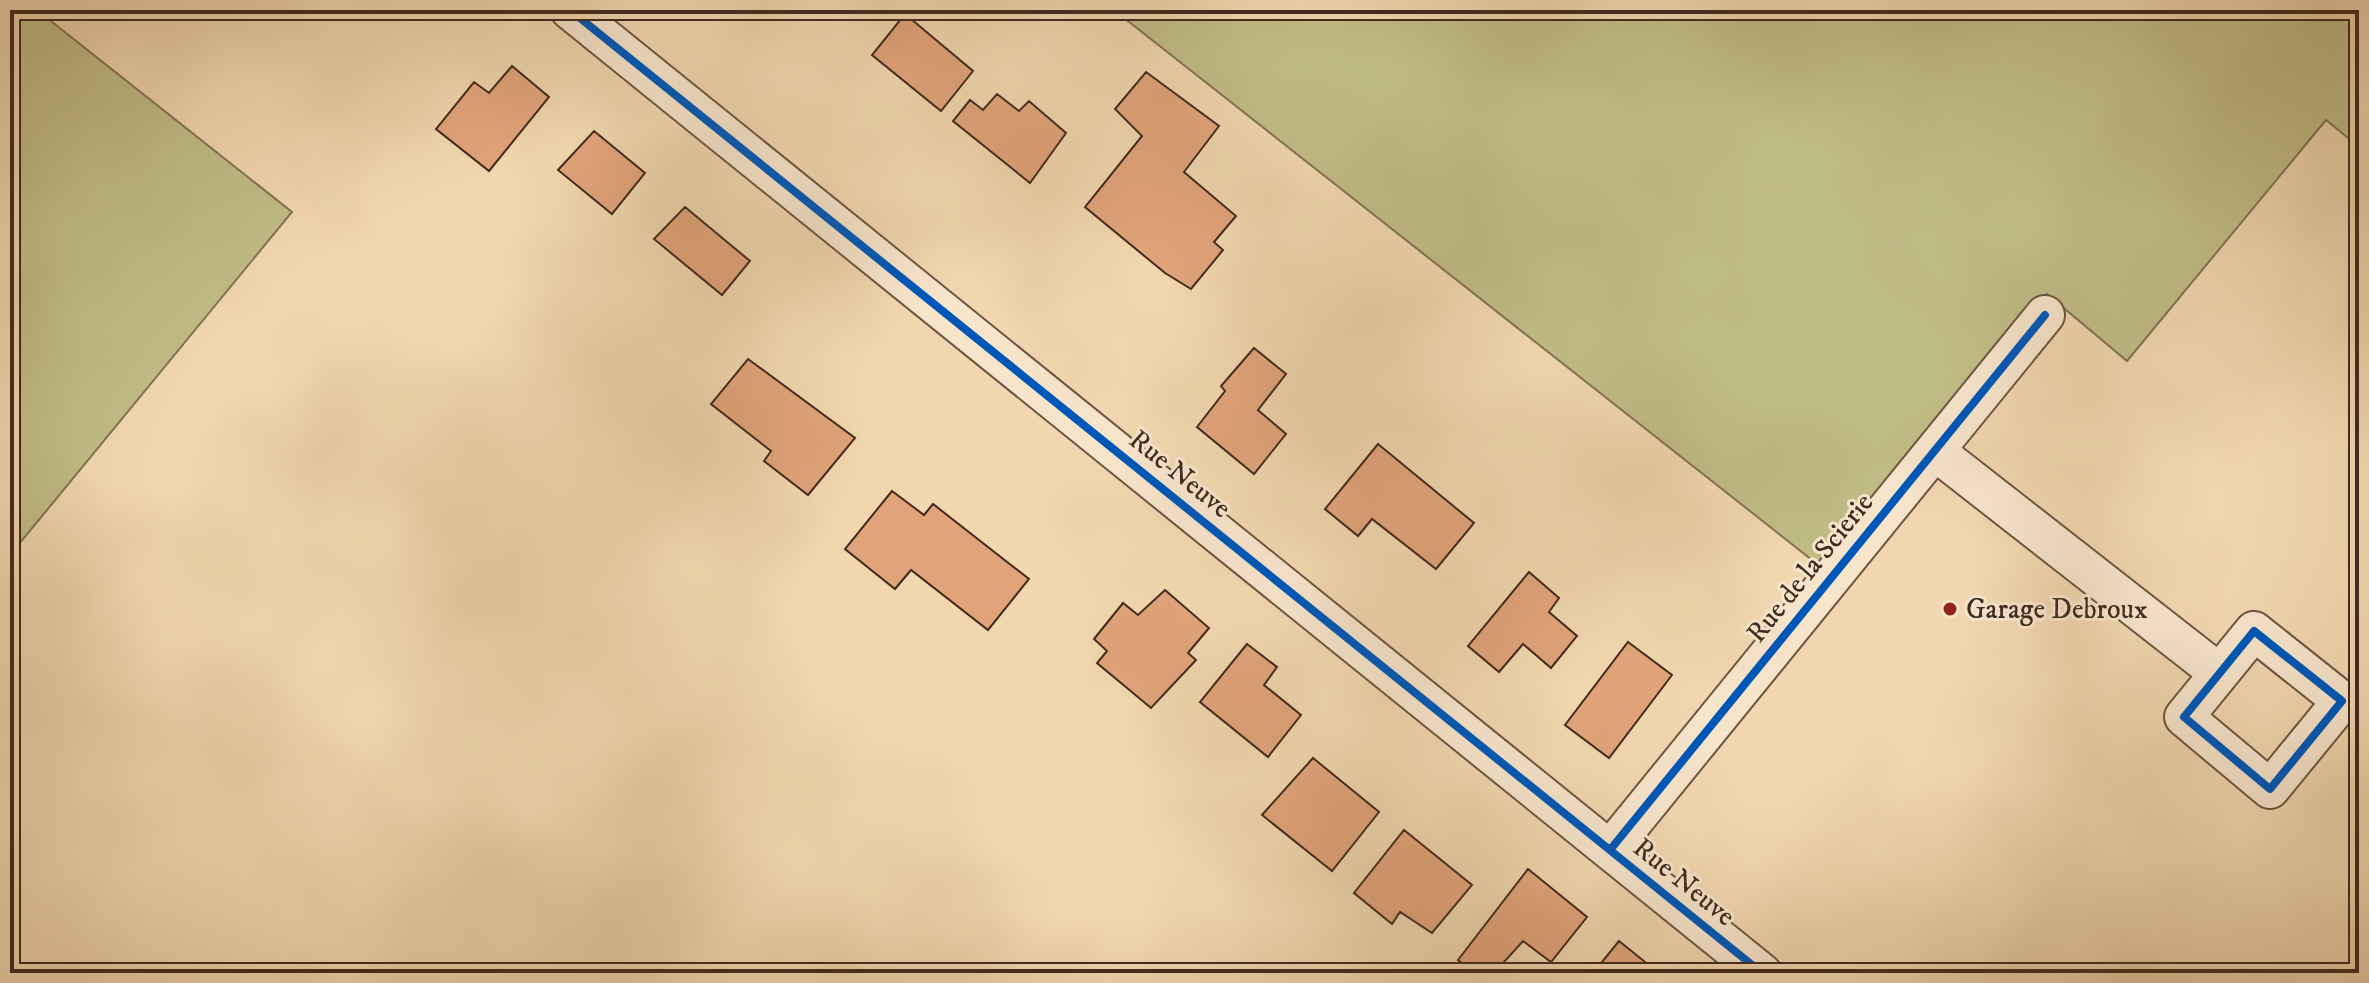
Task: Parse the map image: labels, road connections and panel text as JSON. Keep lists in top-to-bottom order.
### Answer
{
  "streets": {
    "street": ["Rue Neuve", "Rue de la Scierie"]
  },
  "crossings": [
    ["Rue Neuve", "Rue de la Scierie"]
  ],
  "places": ["Garage Debroux"]
}
